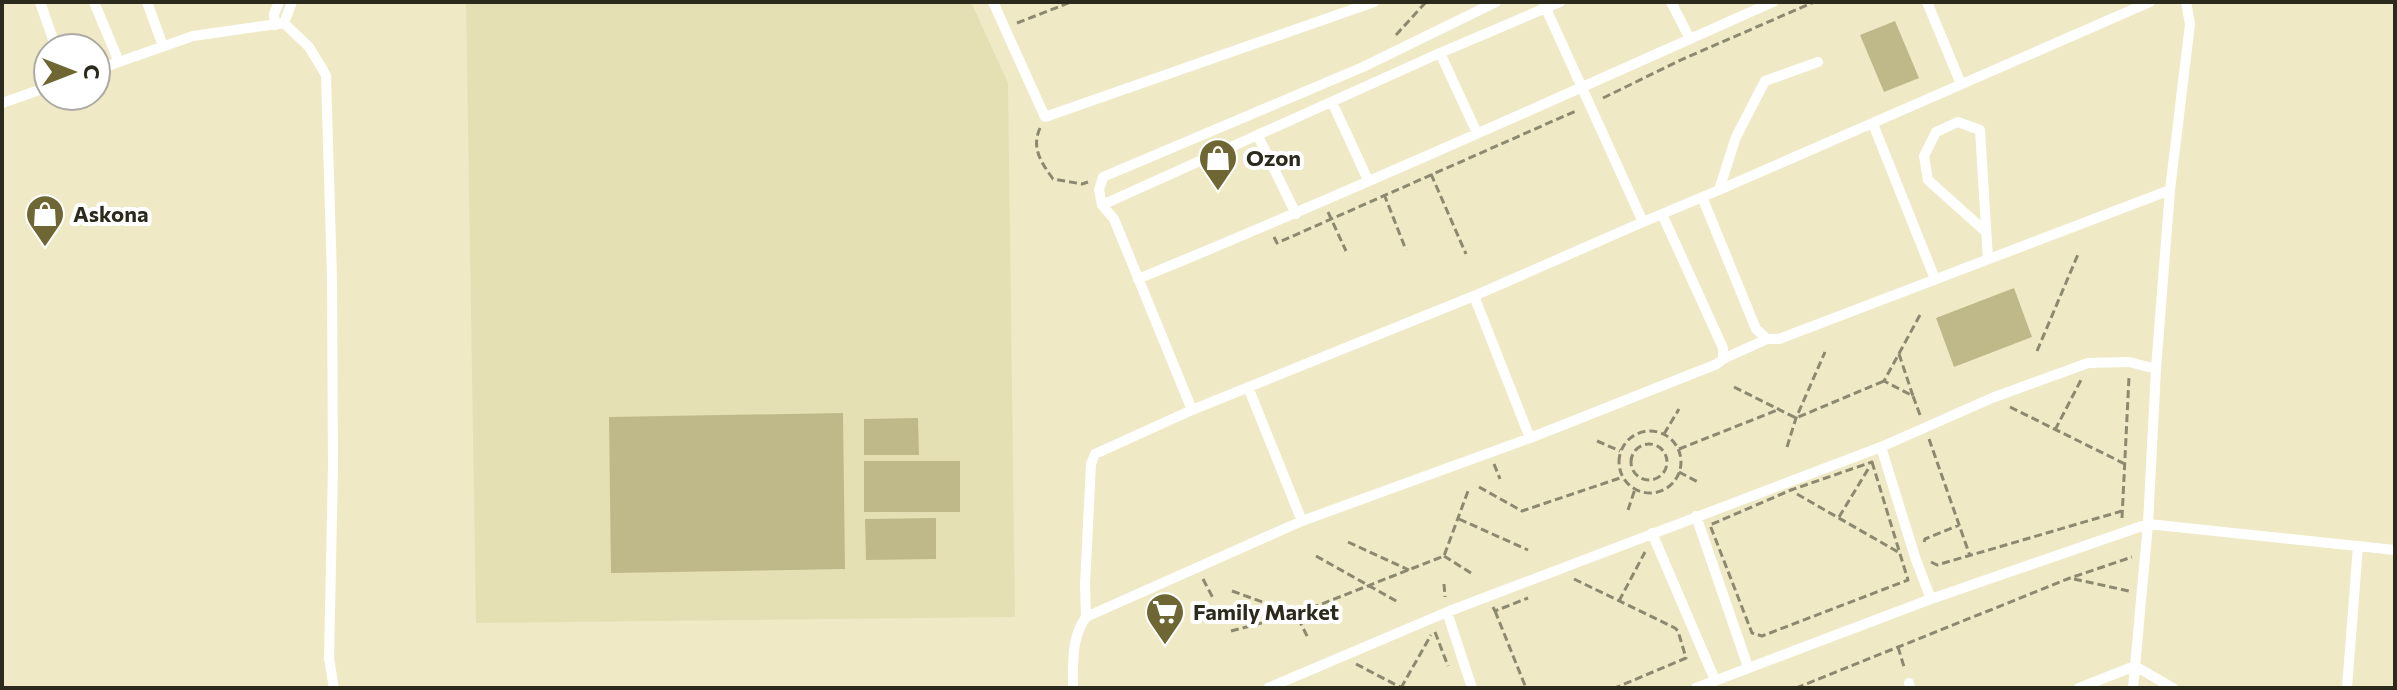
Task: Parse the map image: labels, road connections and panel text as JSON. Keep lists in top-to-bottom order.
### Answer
{
  "places": {
    "shop": ["Ozon", "Askona"],
    "supermarket": ["Family Market"]
  },
  "north": "right"
}
